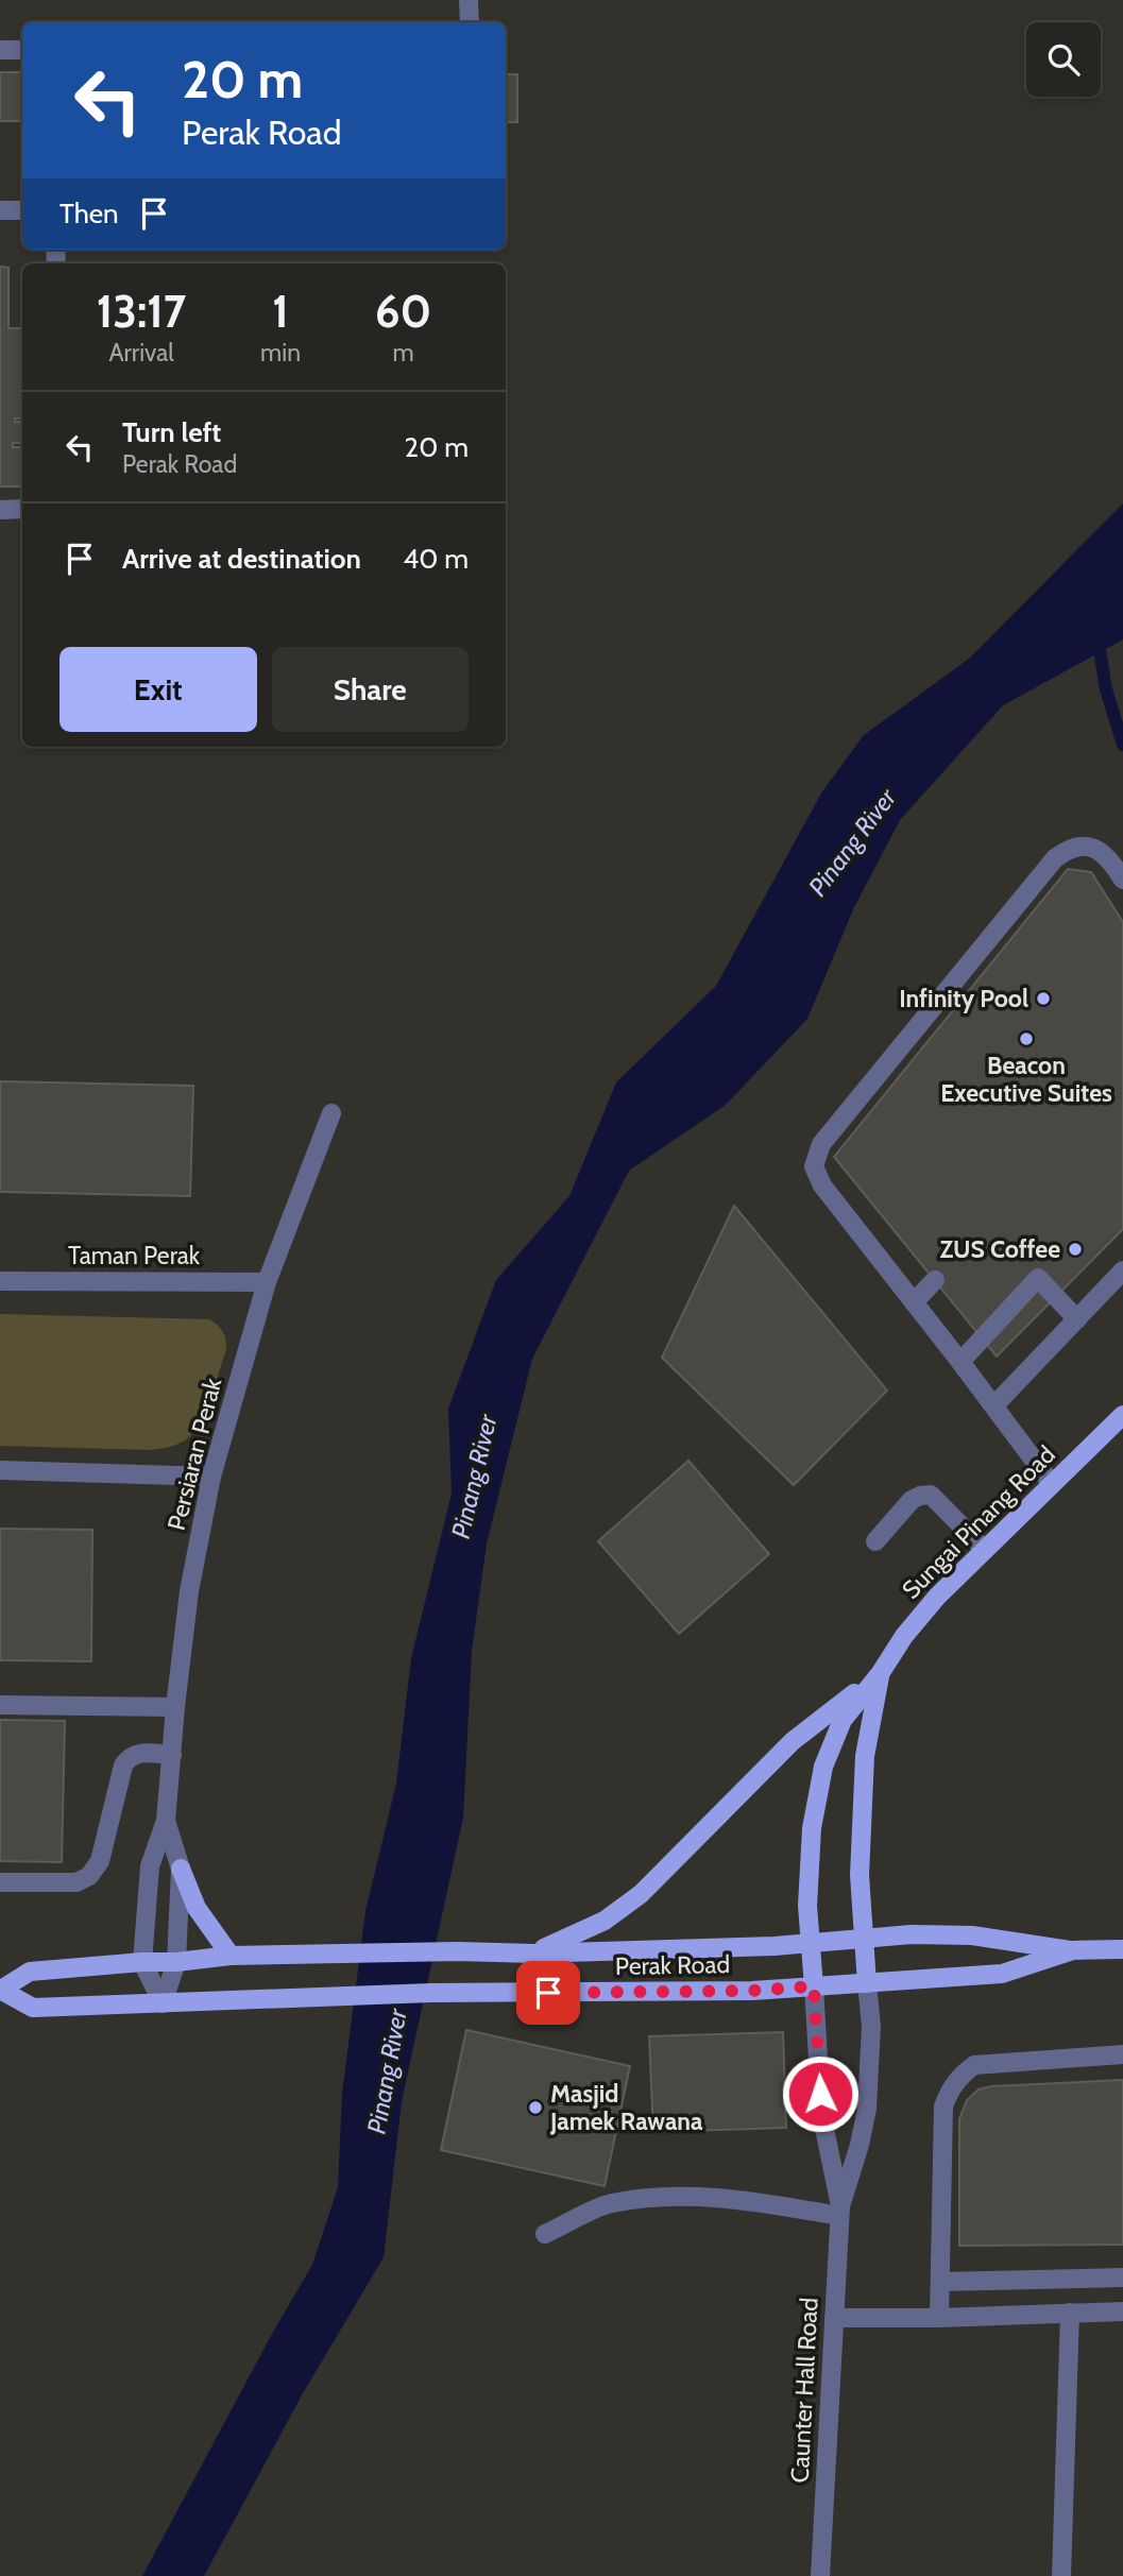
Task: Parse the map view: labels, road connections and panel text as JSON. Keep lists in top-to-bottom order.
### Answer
{
  "streets": {
    "main road": ["Sungai Pinang Road", "Perak Road"],
    "street": ["Taman Perak", "Persiaran Perak", "Caunter Hall Road"]
  },
  "crossings": [
    ["Taman Perak", "Persiaran Perak"],
    ["Persiaran Perak", "Perak Road"],
    ["Sungai Pinang Road", "Perak Road"],
    ["Sungai Pinang Road", "Caunter Hall Road"],
    ["Perak Road", "Caunter Hall Road"]
  ],
  "water": ["Pinang River"],
  "places": [
    "Infinity Pool",
    "Beacon Executive Suites",
    "ZUS Coffee",
    "Masjid Jamek Rawana"
  ],
  "page": {
    "turn": ["20 m", "Perak Road"],
    "then": "Then",
    "eta": [
      "13:17",
      "Arrival",
      "1",
      "min",
      "60",
      "m"
    ],
    "list": [
      {
        "name": "Turn left",
        "note": "Perak Road",
        "value": "20 m"
      },
      {
        "name": "Arrive at destination",
        "value": "40 m"
      }
    ],
    "buttons": ["Exit", "Share"]
  }
}
